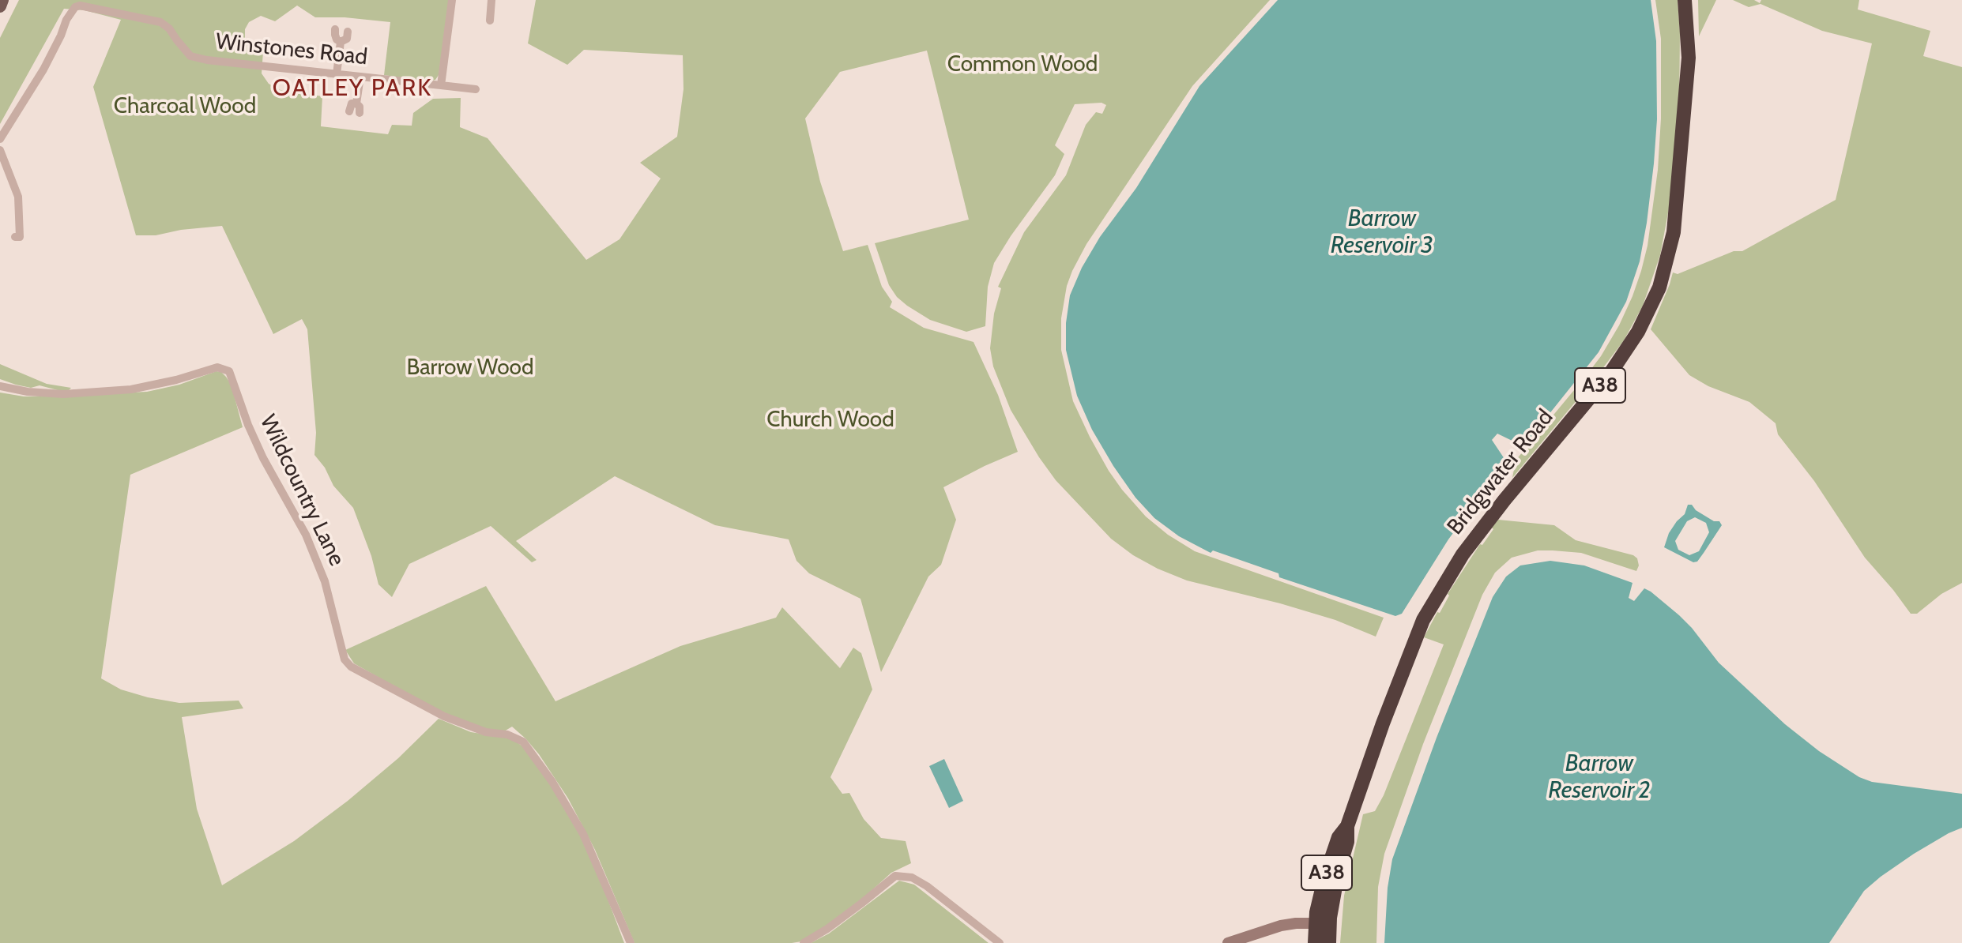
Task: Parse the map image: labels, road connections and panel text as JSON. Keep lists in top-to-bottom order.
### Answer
{
  "streets": {
    "highway": ["A38", "Bridgwater Road"],
    "street": ["Winstones Road", "Wildcountry Lane"]
  },
  "districts": ["OATLEY PARK"],
  "water": ["Barrow Reservoir 3", "Barrow Reservoir 2"],
  "parks": [
    "Common Wood",
    "Charcoal Wood",
    "Barrow Wood",
    "Church Wood"
  ]
}
